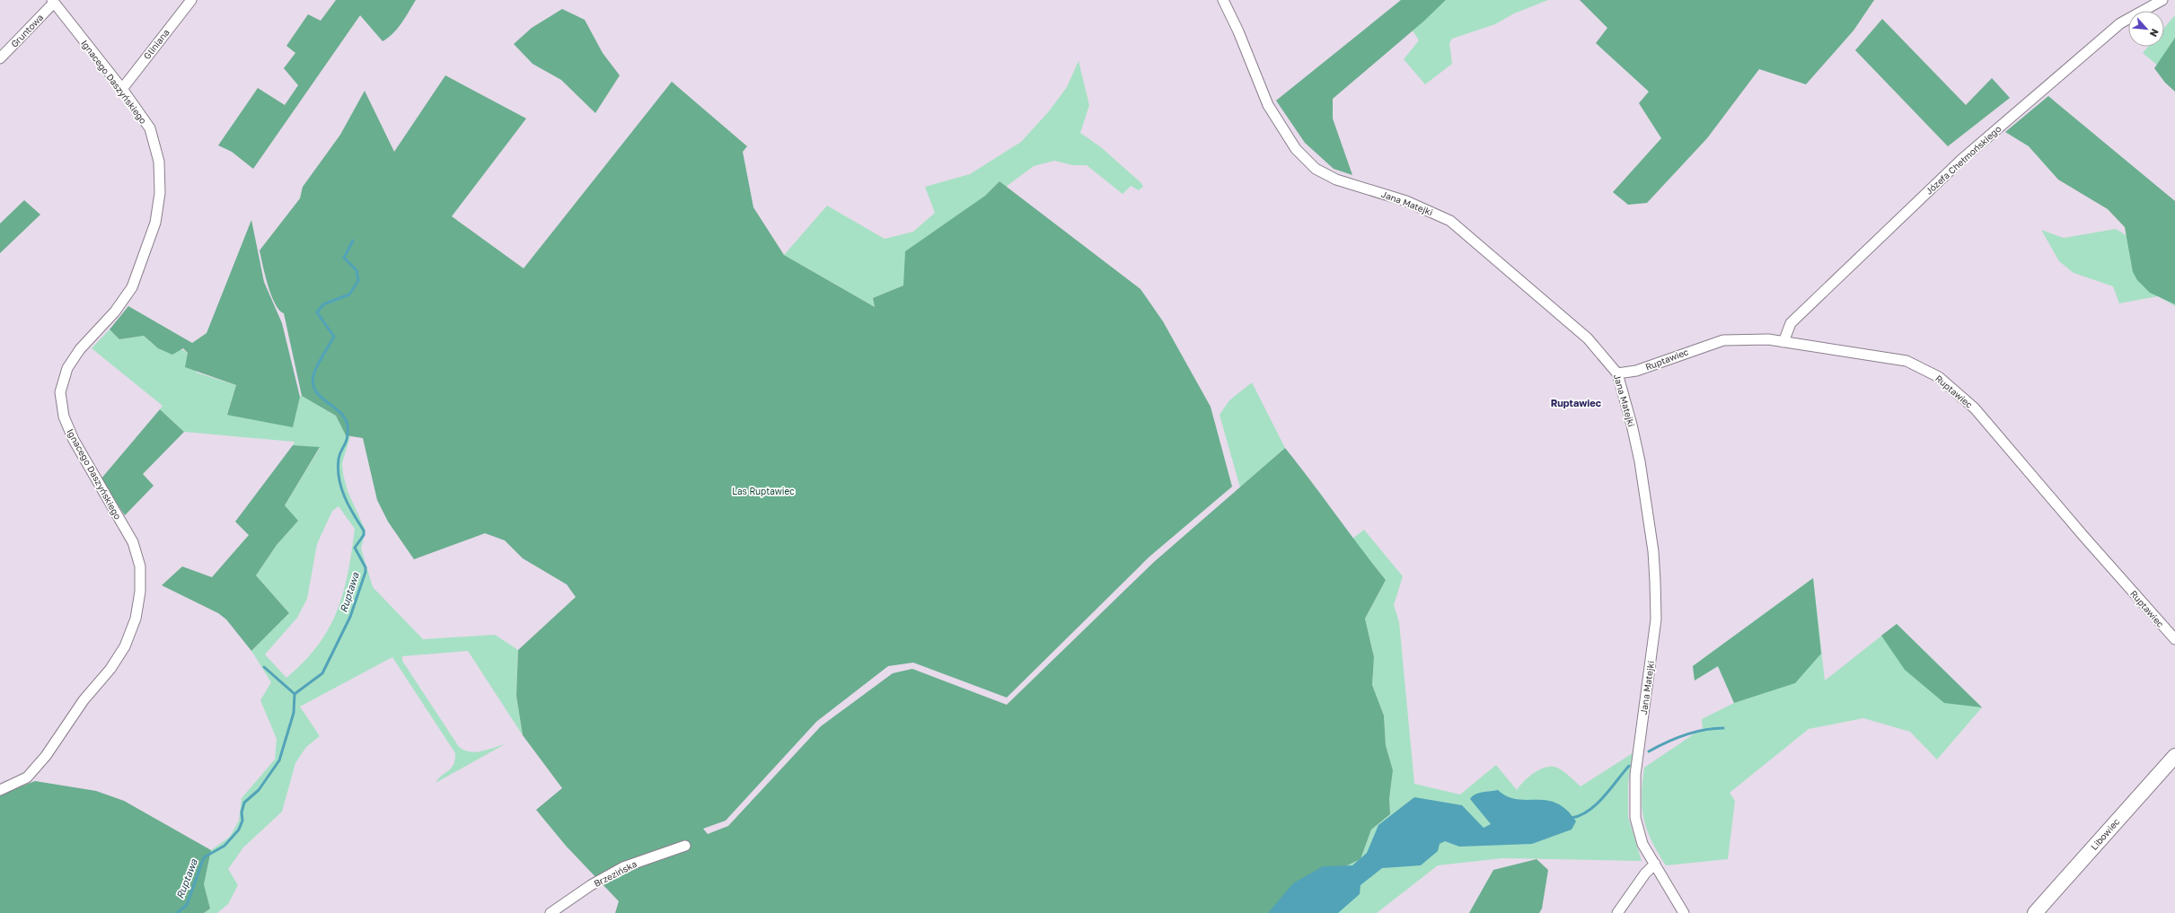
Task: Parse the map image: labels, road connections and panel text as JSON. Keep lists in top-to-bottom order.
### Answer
{
  "streets": {
    "street": [
      "Gruntowa",
      "Gliniana",
      "Ignacego Daszyńskiego",
      "Józefa Chełmońskiego",
      "Jana Matejki",
      "Ruptawiec",
      "Libowiec",
      "Brzezińska"
    ]
  },
  "crossings": [
    ["Gruntowa", "Ignacego Daszyńskiego"],
    ["Gliniana", "Ignacego Daszyńskiego"],
    ["Józefa Chełmońskiego", "Ruptawiec"],
    ["Jana Matejki", "Ruptawiec"]
  ],
  "districts": ["Ruptawiec"],
  "water": ["Ruptawa"],
  "parks": ["Las Ruptawiec"],
  "north": "bottom right"
}
